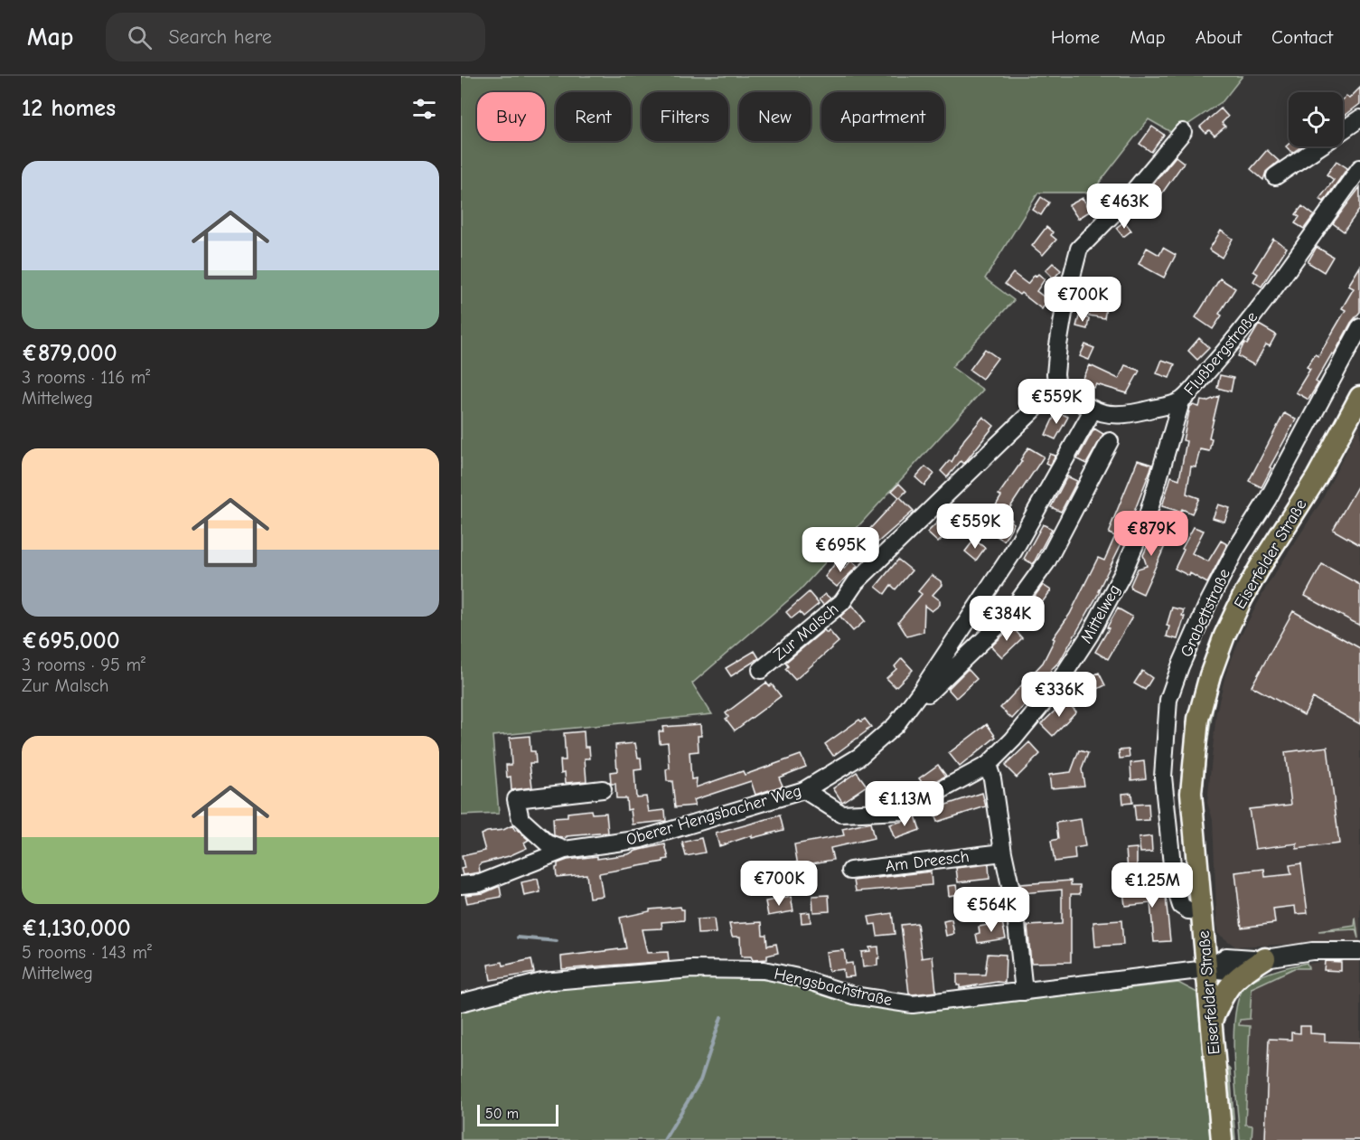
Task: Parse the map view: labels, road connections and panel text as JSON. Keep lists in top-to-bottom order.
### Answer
{
  "streets": {
    "main road": ["Eiserfelder Straße"],
    "street": [
      "Flußbergstraße",
      "Grabettstraße",
      "Mittelweg",
      "Zur Malsch",
      "Oberer Hengsbacher Weg",
      "Am Dreesch",
      "Hengsbachstraße"
    ]
  },
  "crossings": [
    ["Flußbergstraße", "Mittelweg"],
    ["Flußbergstraße", "Zur Malsch"],
    ["Flußbergstraße", "Oberer Hengsbacher Weg"],
    ["Eiserfelder Straße", "Grabettstraße"],
    ["Eiserfelder Straße", "Hengsbachstraße"],
    ["Mittelweg", "Oberer Hengsbacher Weg"]
  ],
  "scale_bar": "50 m",
  "page": {
    "header": "Map",
    "search": "Search here",
    "nav": [
      "Home",
      "Map",
      "About",
      "Contact"
    ],
    "heading": "12 homes",
    "chip": [
      "Buy",
      "Rent",
      "Filters",
      "New",
      "Apartment"
    ],
    "list": [
      {
        "name": "€879,000",
        "note": "3 rooms · 116 m² · Mittelweg"
      },
      {
        "name": "€695,000",
        "note": "3 rooms · 95 m² · Zur Malsch"
      },
      {
        "name": "€1,130,000",
        "note": "5 rooms · 143 m² · Mittelweg"
      }
    ],
    "price": [
      "€463K",
      "€700K",
      "€559K",
      "€559K",
      "€879K",
      "€695K",
      "€384K",
      "€336K",
      "€1.13M",
      "€700K",
      "€1.25M",
      "€564K"
    ],
    "scale": "50 m"
  }
}
